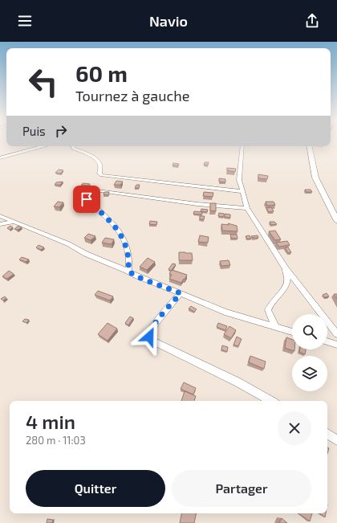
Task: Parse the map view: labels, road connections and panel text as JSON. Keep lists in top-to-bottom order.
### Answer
{
  "page": {
    "header": "Navio",
    "turn": ["60 m", "Tournez à gauche"],
    "then": "Puis",
    "heading": ["4 min", "280 m · 11:03"],
    "buttons": ["Quitter", "Partager"]
  }
}
